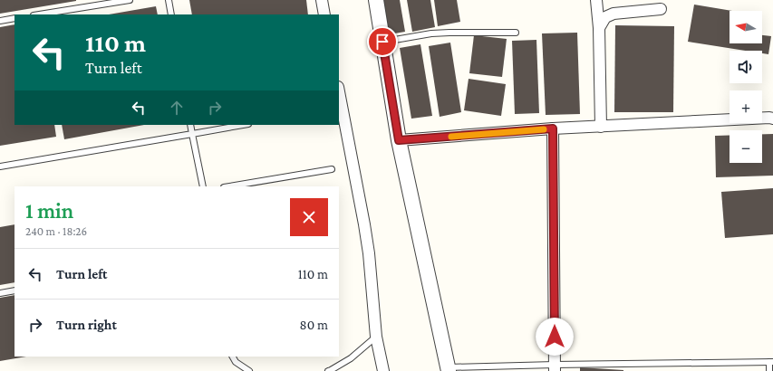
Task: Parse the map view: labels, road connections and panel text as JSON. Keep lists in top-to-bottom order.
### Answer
{
  "north": "left",
  "page": {
    "map_buttons": ["+", "−"],
    "turn": ["110 m", "Turn left"],
    "heading": ["1 min", "240 m · 18:26"],
    "list": [
      {
        "name": "Turn left",
        "value": "110 m"
      },
      {
        "name": "Turn right",
        "value": "80 m"
      }
    ]
  }
}
